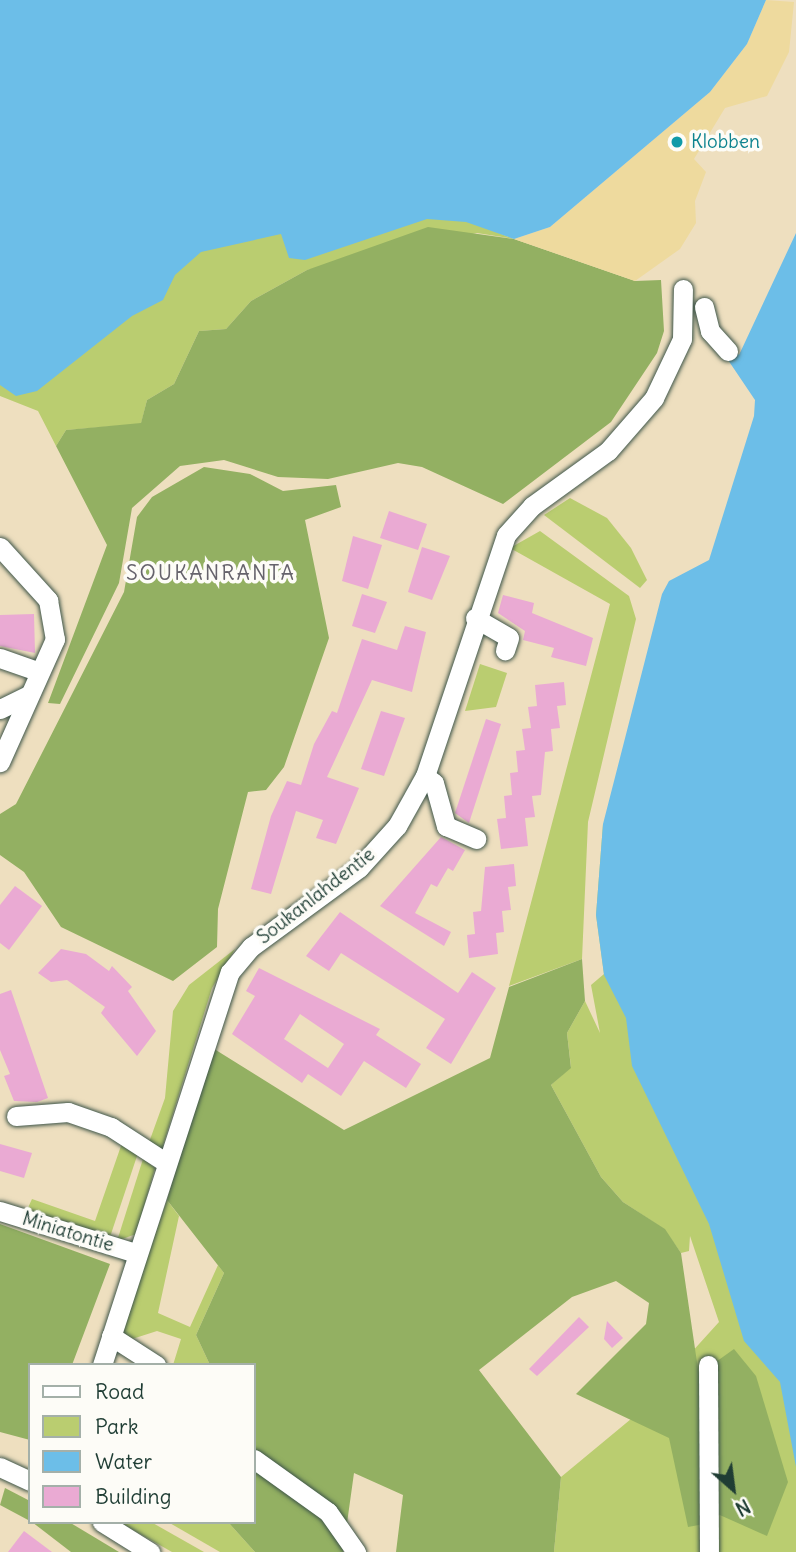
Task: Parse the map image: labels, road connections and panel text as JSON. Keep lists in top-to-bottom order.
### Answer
{
  "streets": {
    "street": ["Soukanlahdentie", "Miniatontie"]
  },
  "crossings": [
    ["Soukanlahdentie", "Miniatontie"]
  ],
  "districts": ["SOUKANRANTA"],
  "places": ["Klobben"],
  "legend": [
    "Road",
    "Park",
    "Water",
    "Building"
  ],
  "north": "bottom right"
}
